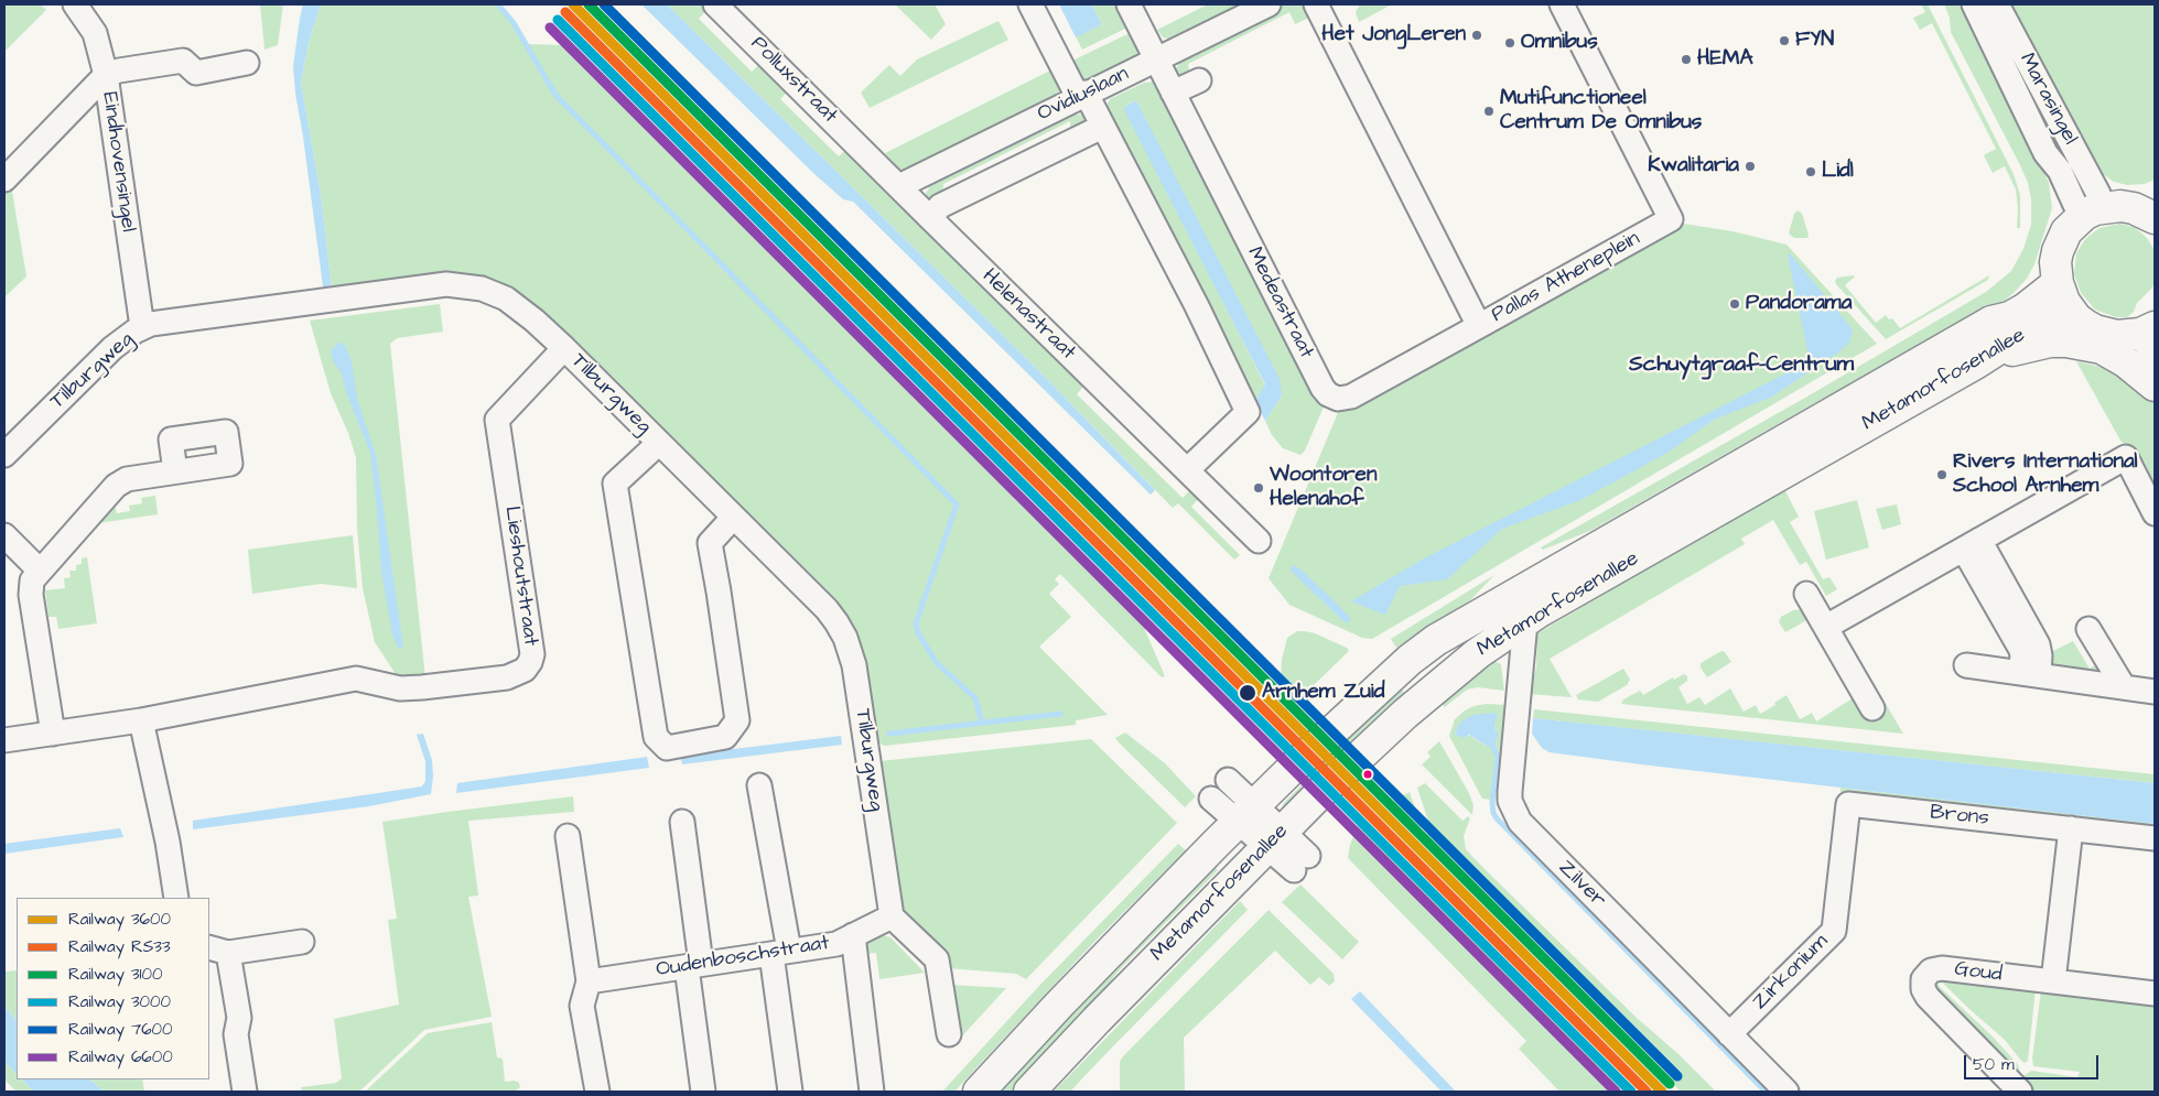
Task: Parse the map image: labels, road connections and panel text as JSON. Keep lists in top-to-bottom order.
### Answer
{
  "streets": {
    "main road": ["Metamorfosenallee"],
    "street": [
      "Polluxstraat",
      "Ovidiuslaan",
      "Marasingel",
      "Eindhovensingel",
      "Pallas Atheneplein",
      "Medeastraat",
      "Helenastraat",
      "Tilburgweg",
      "Lieshoutstraat",
      "Brons",
      "Zilver",
      "Oudenboschstraat",
      "Zirkonium",
      "Goud"
    ]
  },
  "crossings": [
    ["Polluxstraat", "Helenastraat"],
    ["Ovidiuslaan", "Medeastraat"],
    ["Ovidiuslaan", "Helenastraat"],
    ["Eindhovensingel", "Tilburgweg"],
    ["Pallas Atheneplein", "Medeastraat"],
    ["Tilburgweg", "Lieshoutstraat"],
    ["Tilburgweg", "Oudenboschstraat"],
    ["Metamorfosenallee", "Zilver"],
    ["Brons", "Zirkonium"],
    ["Zilver", "Zirkonium"]
  ],
  "districts": ["Schuytgraaf-Centrum"],
  "places": [
    "Het JongLeren",
    "FYN",
    "Omnibus",
    "HEMA",
    "Mutifunctioneel Centrum De Omnibus",
    "Kwalitaria",
    "Lidl",
    "Pandorama",
    "Rivers International School Arnhem",
    "Woontoren Helenahof",
    "Arnhem Zuid"
  ],
  "lines": [
    "rail line 3600",
    "rail line 3100",
    "rail line 7600",
    "rail line RS33",
    "rail line 3000",
    "rail line 6600"
  ],
  "legend": [
    "Railway 3600",
    "Railway RS33",
    "Railway 3100",
    "Railway 3000",
    "Railway 7600",
    "Railway 6600"
  ],
  "scale_bar": "50 m"
}
